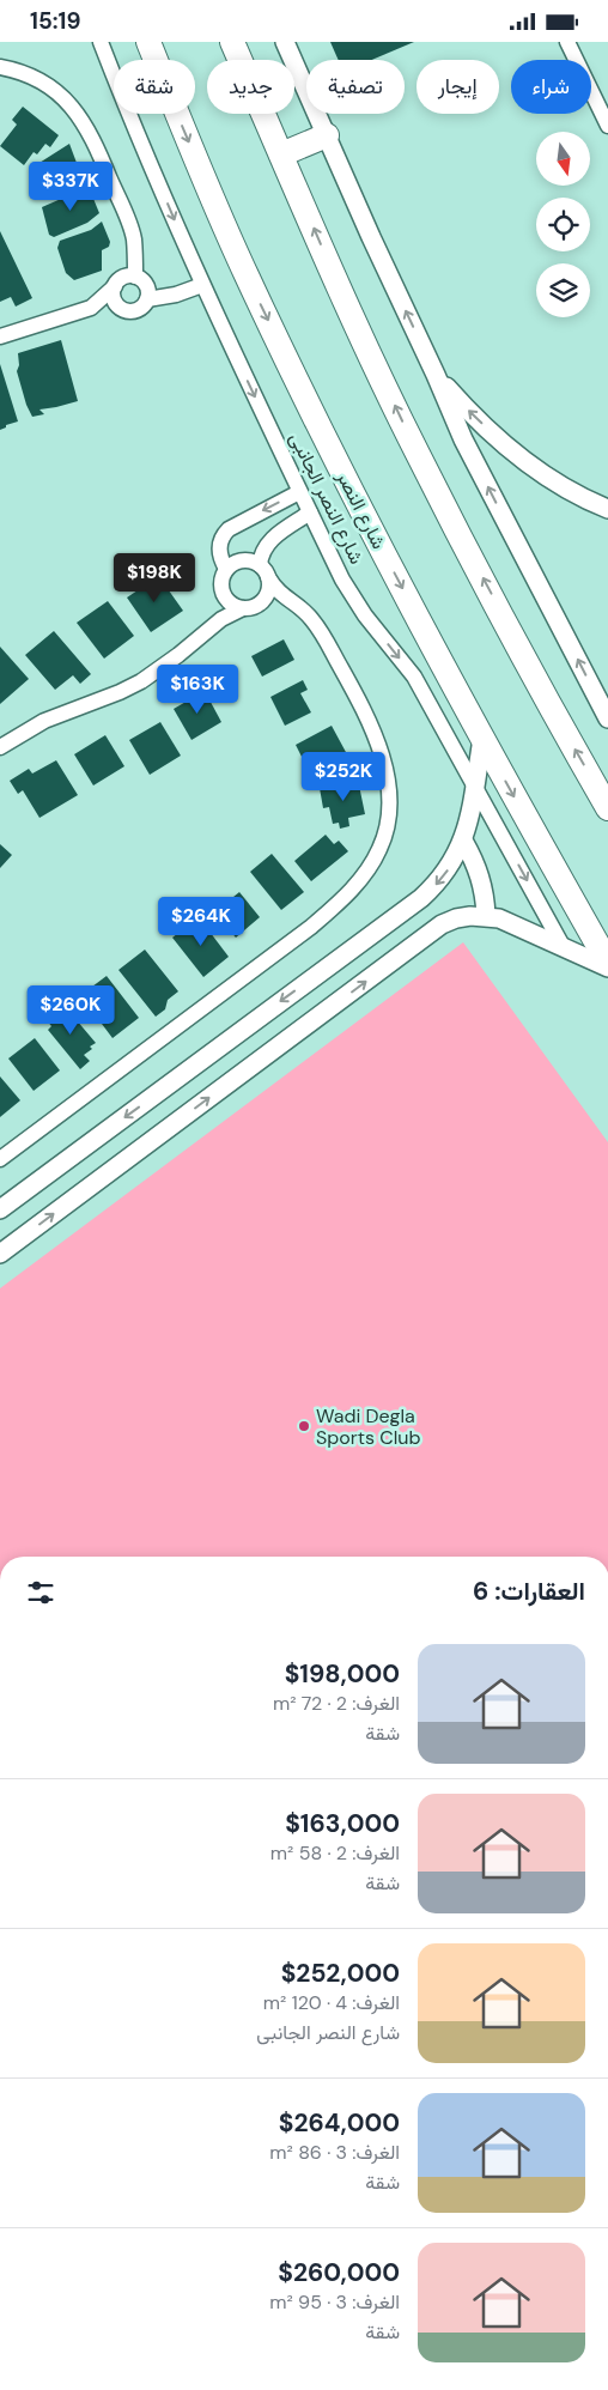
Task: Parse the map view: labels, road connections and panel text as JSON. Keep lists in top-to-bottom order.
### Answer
{
  "streets": {
    "main road": ["شارع النصر"],
    "street": ["شارع النصر الجانبى"]
  },
  "places": ["Wadi Degla Sports Club"],
  "north": "bottom",
  "page": {
    "status": "15:19",
    "chip": [
      "شراء",
      "إيجار",
      "تصفية",
      "جديد",
      "شقة"
    ],
    "price": [
      "$337K",
      "$198K",
      "$163K",
      "$252K",
      "$264K",
      "$260K"
    ],
    "heading": "العقارات: 6",
    "list": [
      {
        "name": "$198,000",
        "note": "الغرف: 2 · 72 m² · شقة"
      },
      {
        "name": "$163,000",
        "note": "الغرف: 2 · 58 m² · شقة"
      },
      {
        "name": "$252,000",
        "note": "الغرف: 4 · 120 m² · شارع النصر الجانبى"
      },
      {
        "name": "$264,000",
        "note": "الغرف: 3 · 86 m² · شقة"
      },
      {
        "name": "$260,000",
        "note": "الغرف: 3 · 95 m² · شقة"
      }
    ]
  }
}
